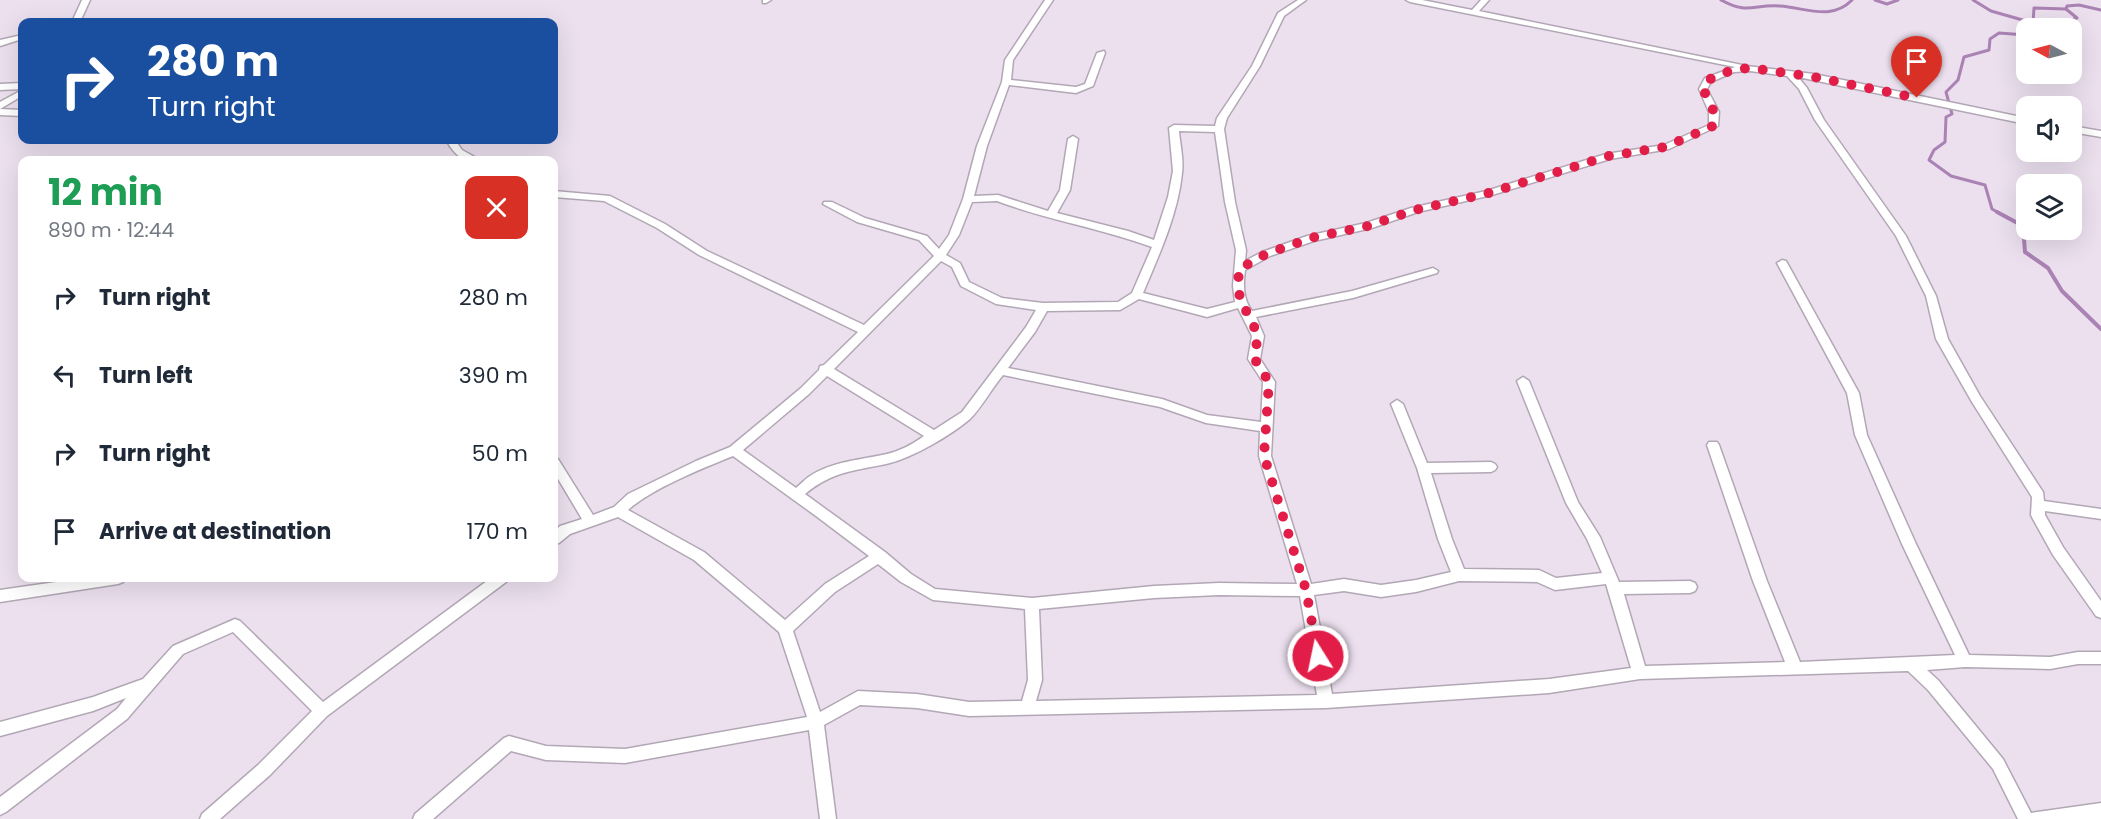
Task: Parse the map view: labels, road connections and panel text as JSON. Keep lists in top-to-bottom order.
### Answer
{
  "north": "left",
  "page": {
    "turn": ["280 m", "Turn right"],
    "heading": ["12 min", "890 m · 12:44"],
    "list": [
      {
        "name": "Turn right",
        "value": "280 m"
      },
      {
        "name": "Turn left",
        "value": "390 m"
      },
      {
        "name": "Turn right",
        "value": "50 m"
      },
      {
        "name": "Arrive at destination",
        "value": "170 m"
      }
    ]
  }
}
